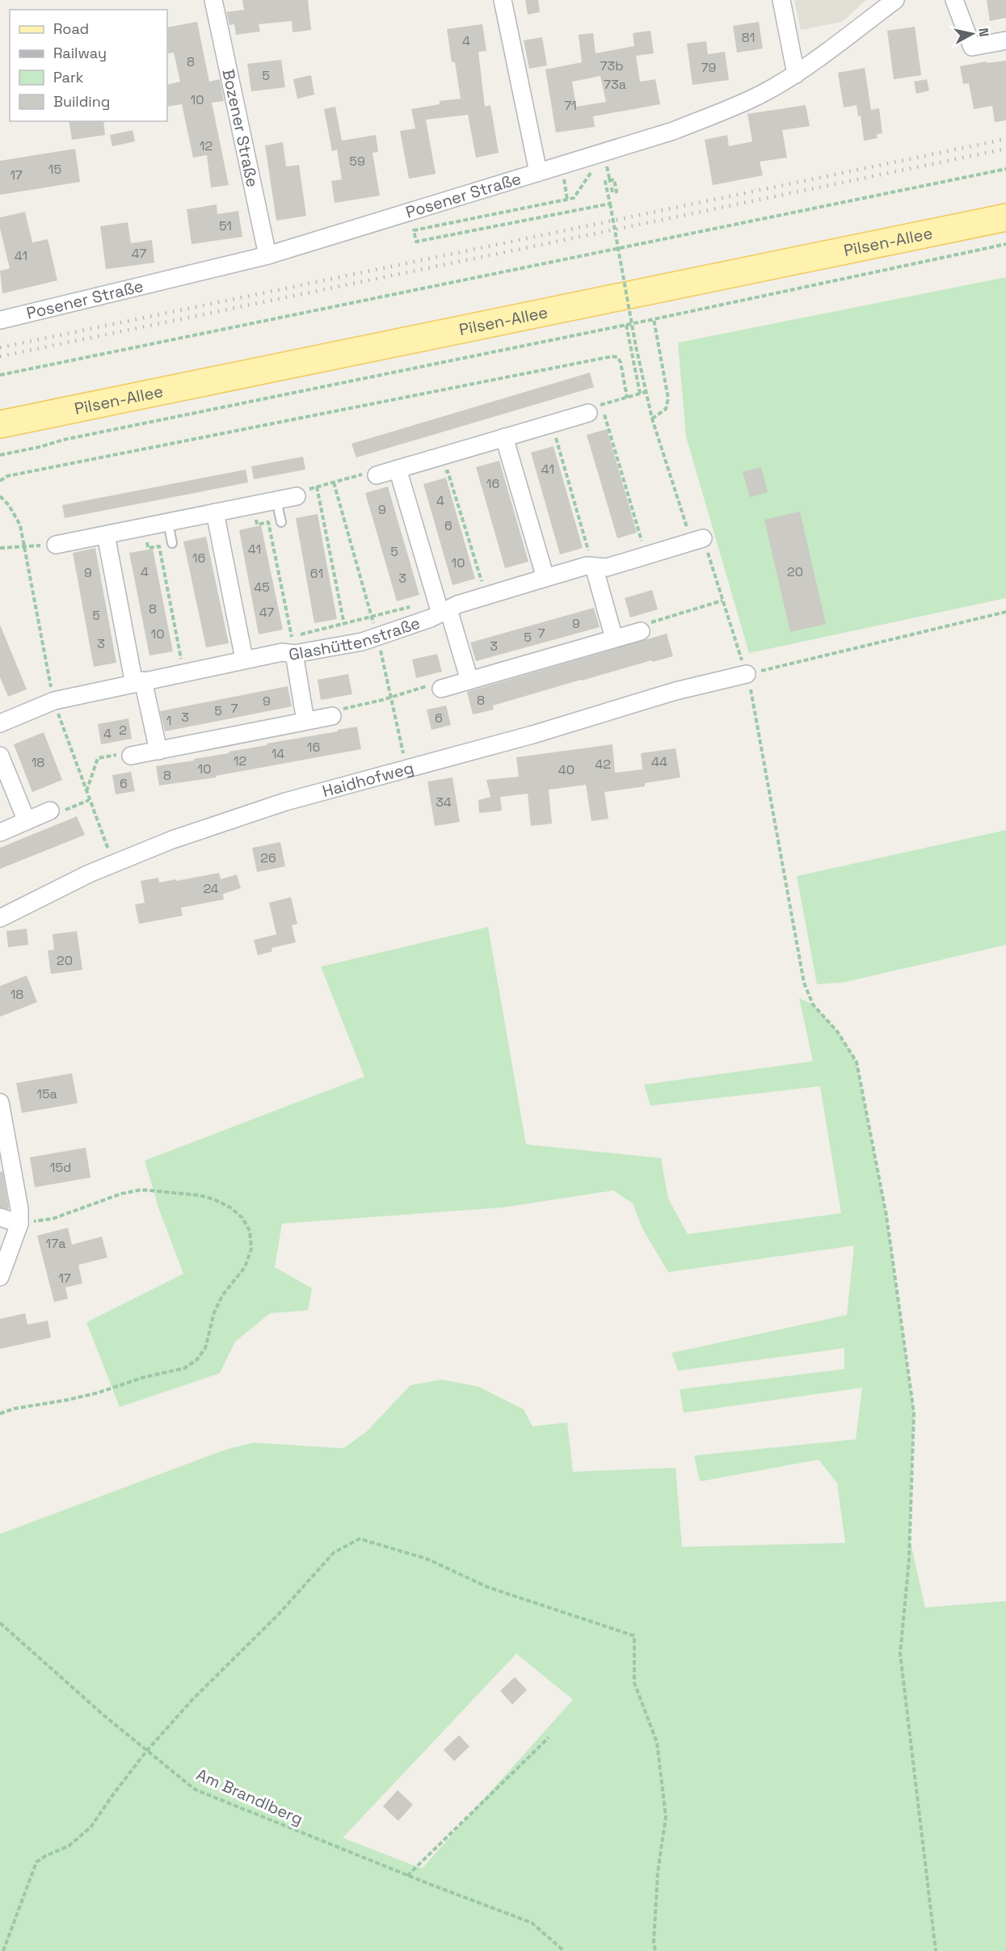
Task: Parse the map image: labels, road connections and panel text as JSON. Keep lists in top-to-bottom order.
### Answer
{
  "streets": {
    "main road": ["Pilsen-Allee"],
    "street": [
      "Bozener Straße",
      "Posener Straße",
      "Glashüttenstraße",
      "Haidhofweg"
    ],
    "path": ["Am Brandlberg"]
  },
  "crossings": [
    ["Bozener Straße", "Posener Straße"]
  ],
  "house_numbers": [
    "81",
    "4",
    "8",
    "73b",
    "79",
    "5",
    "73a",
    "10",
    "71",
    "12",
    "59",
    "15",
    "17",
    "51",
    "47",
    "41",
    "41",
    "16",
    "4",
    "9",
    "6",
    "41",
    "5",
    "16",
    "10",
    "4",
    "20",
    "9",
    "61",
    "3",
    "45",
    "8",
    "47",
    "5",
    "9",
    "7",
    "10",
    "5",
    "3",
    "3",
    "8",
    "9",
    "7",
    "5",
    "3",
    "6",
    "1",
    "2",
    "4",
    "16",
    "14",
    "12",
    "44",
    "18",
    "42",
    "10",
    "40",
    "8",
    "6",
    "34",
    "26",
    "24",
    "20",
    "18",
    "15a",
    "15d",
    "17a",
    "17"
  ],
  "legend": [
    "Road",
    "Railway",
    "Park",
    "Building"
  ],
  "north": "right"
}
